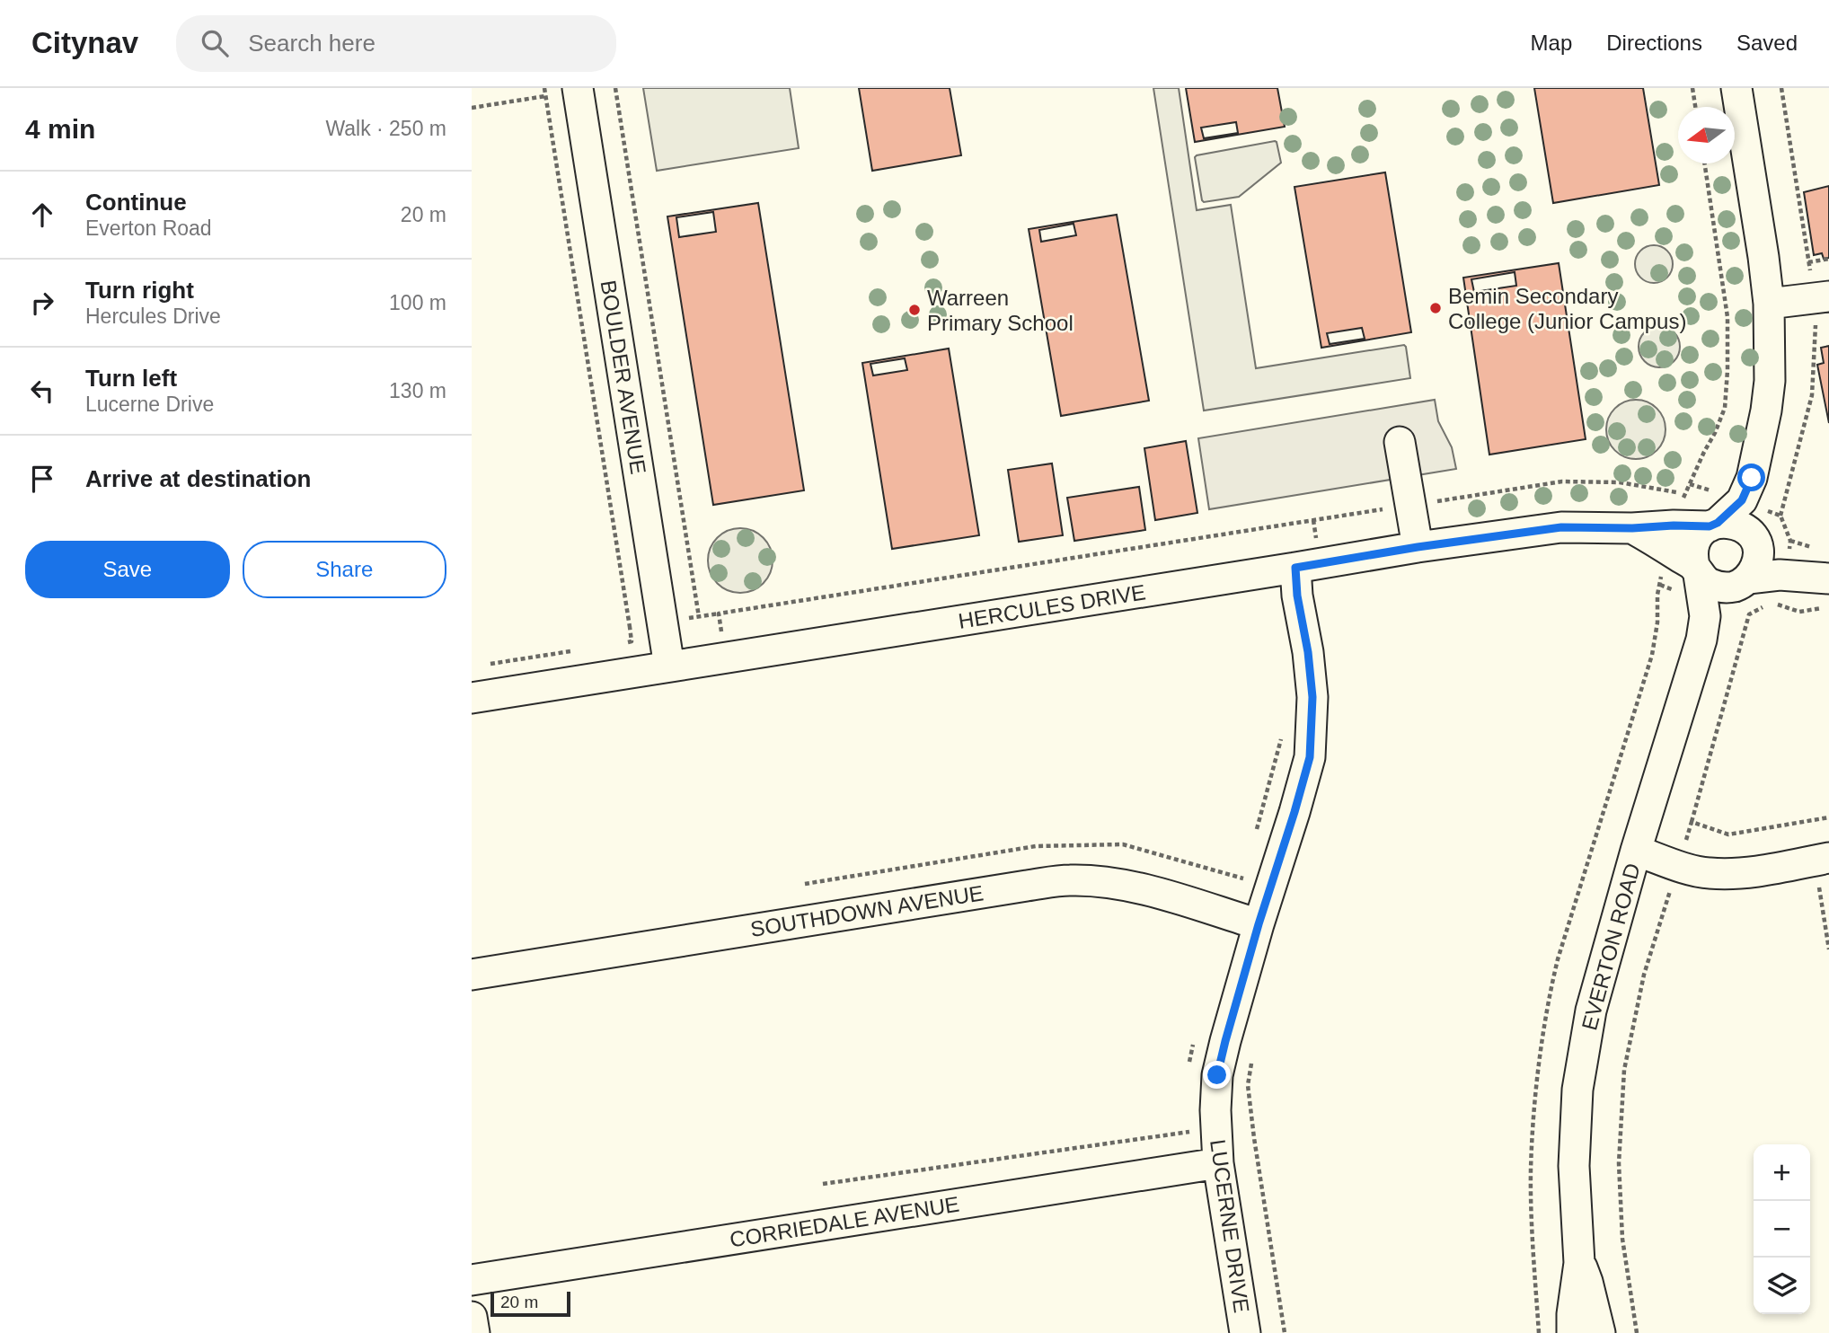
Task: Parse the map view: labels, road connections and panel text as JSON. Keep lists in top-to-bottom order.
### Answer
{
  "streets": {
    "street": [
      "BOULDER AVENUE",
      "HERCULES DRIVE",
      "SOUTHDOWN AVENUE",
      "EVERTON ROAD",
      "CORRIEDALE AVENUE",
      "LUCERNE DRIVE"
    ]
  },
  "crossings": [
    ["BOULDER AVENUE", "HERCULES DRIVE"],
    ["HERCULES DRIVE", "EVERTON ROAD"],
    ["HERCULES DRIVE", "LUCERNE DRIVE"],
    ["SOUTHDOWN AVENUE", "LUCERNE DRIVE"],
    ["CORRIEDALE AVENUE", "LUCERNE DRIVE"]
  ],
  "places": ["Bemin Secondary College (Junior Campus)", "Warreen Primary School"],
  "scale_bar": "20 m",
  "north": "left",
  "page": {
    "header": "Citynav",
    "search": "Search here",
    "nav": ["Map", "Directions", "Saved"],
    "heading": ["4 min", "Walk · 250 m"],
    "list": [
      ["Continue", "Everton Road", "20 m"],
      ["Turn right", "Hercules Drive", "100 m"],
      ["Turn left", "Lucerne Drive", "130 m"],
      "Arrive at destination"
    ],
    "buttons": ["Save", "Share"],
    "map_buttons": ["+", "−"],
    "scale": "20 m"
  }
}
